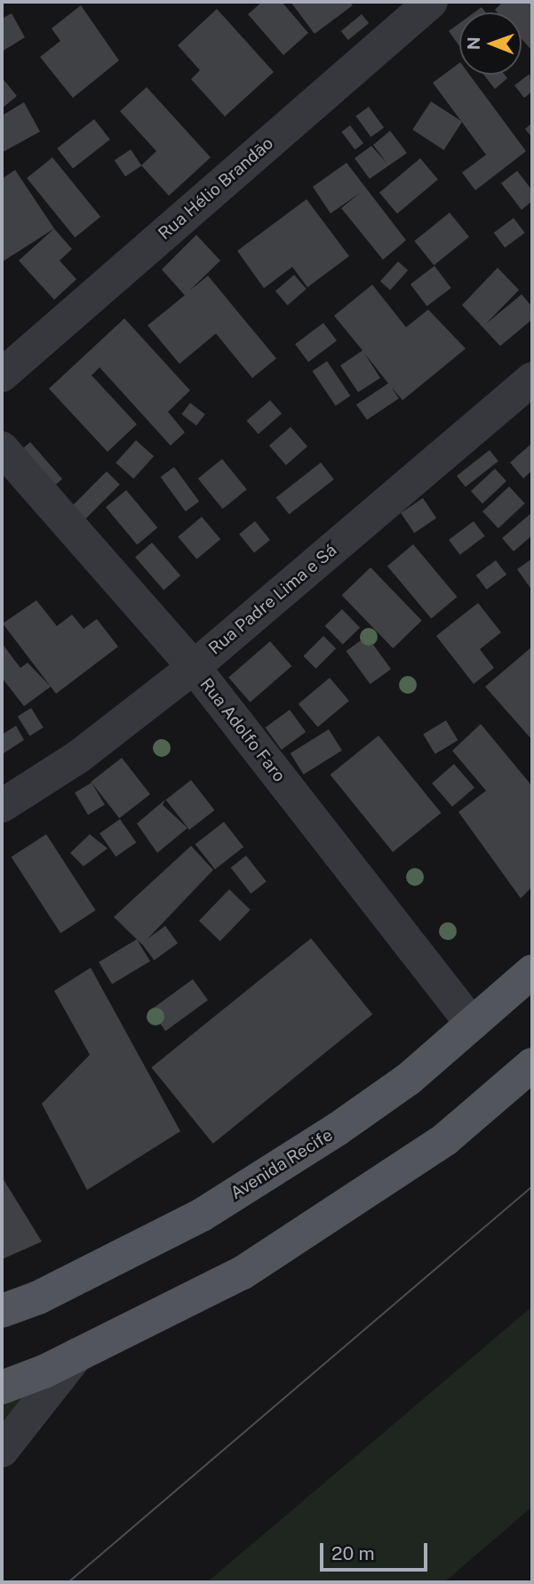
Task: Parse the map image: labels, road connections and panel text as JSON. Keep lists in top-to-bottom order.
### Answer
{
  "streets": {
    "main road": ["Avenida Recife"],
    "street": ["Rua Hélio Brandão", "Rua Padre Lima e Sá", "Rua Adolfo Faro"]
  },
  "crossings": [
    ["Rua Padre Lima e Sá", "Rua Adolfo Faro"],
    ["Rua Adolfo Faro", "Avenida Recife"]
  ],
  "scale_bar": "20 m",
  "north": "left"
}
